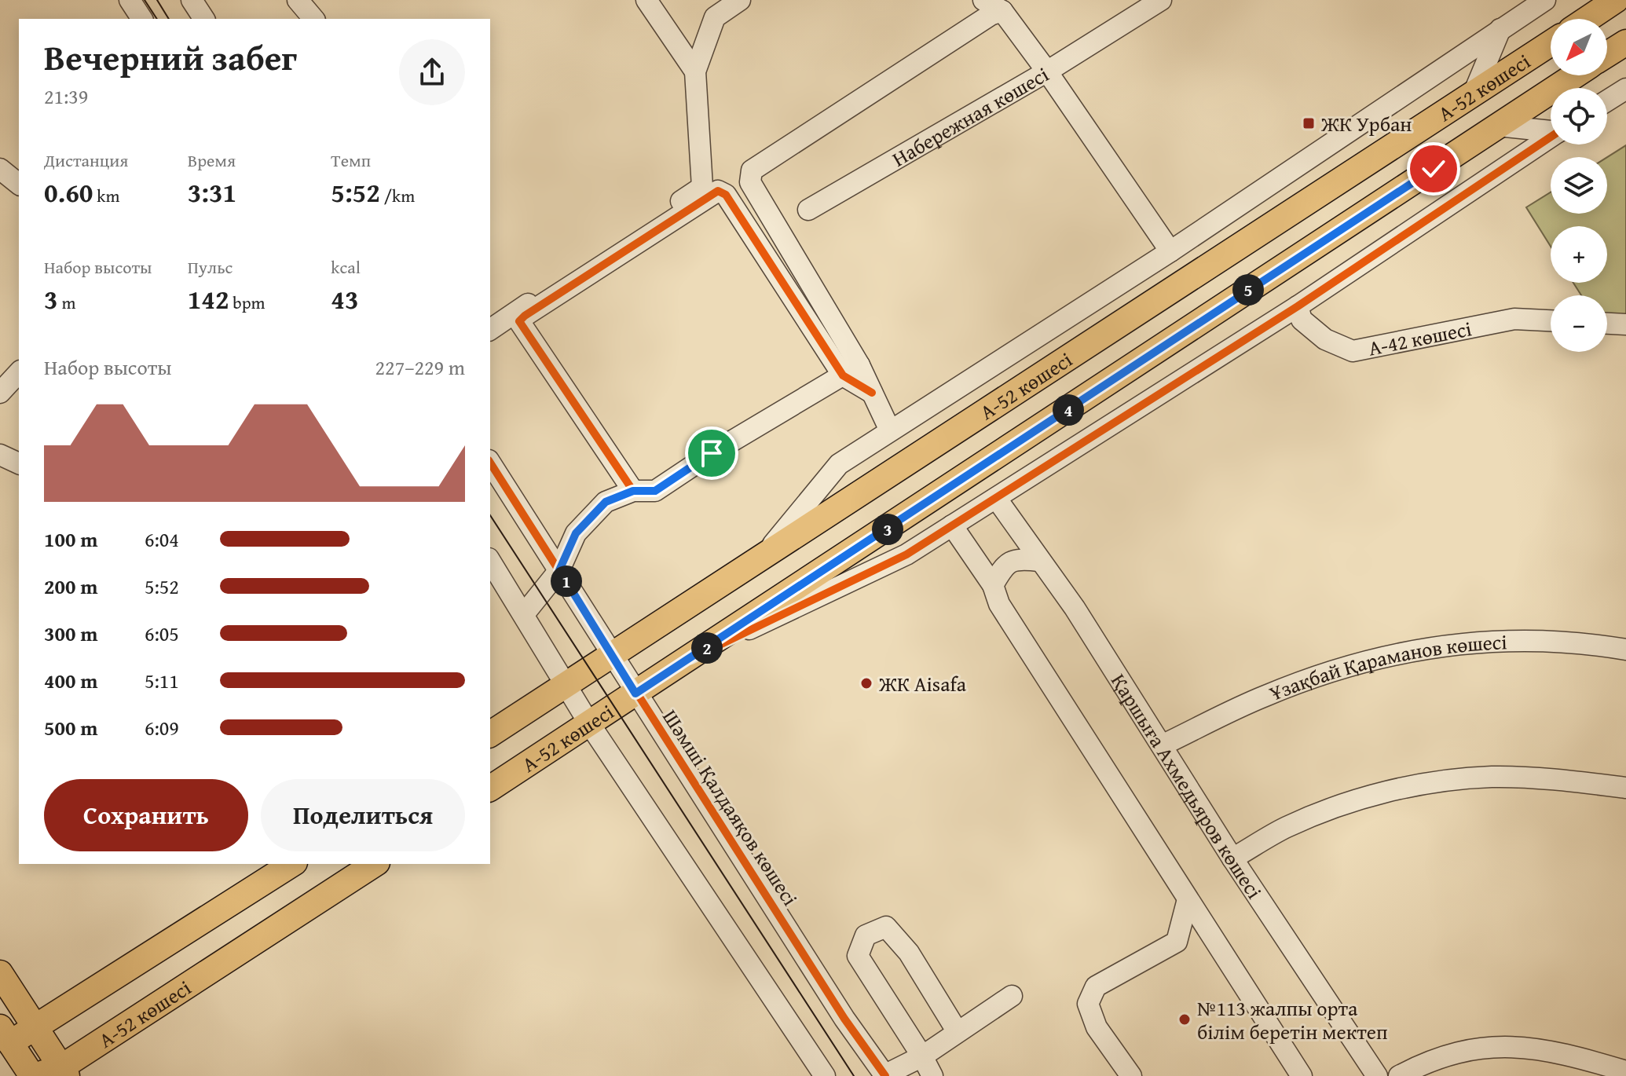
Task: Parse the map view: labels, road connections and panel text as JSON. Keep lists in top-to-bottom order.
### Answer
{
  "streets": {
    "main road": ["А-52 көшесі"],
    "street": [
      "Набережная көшесі",
      "А-42 көшесі",
      "Ұзақбай Қараманов көшесі",
      "Қаршыға Ахмедьяров көшесі",
      "Шәмші Қалдаяқов көшесі"
    ]
  },
  "crossings": [
    ["А-52 көшесі", "Шәмші Қалдаяқов көшесі"],
    ["Ұзақбай Қараманов көшесі", "Қаршыға Ахмедьяров көшесі"]
  ],
  "places": {
    "transit": ["ЖК Урбан"],
    "other": ["ЖК Aisafa", "№113 жалпы орта білім беретін мектеп"]
  },
  "north": "bottom left",
  "page": {
    "map_buttons": ["+", "−"],
    "heading": ["Вечерний забег", "21:39"],
    "stats": [
      ["Дистанция", "0.60 km"],
      ["Время", "3:31"],
      ["Темп", "5:52 /km"],
      ["Набор высоты", "3 m"],
      ["Пульс", "142 bpm"],
      ["kcal", "43"]
    ],
    "pins": [
      "5",
      "4",
      "3",
      "1",
      "2"
    ],
    "chart": ["Набор высоты", "227–229 m"],
    "list": [
      {
        "name": "100 m",
        "note": "6:04"
      },
      {
        "name": "200 m",
        "note": "5:52"
      },
      {
        "name": "300 m",
        "note": "6:05"
      },
      {
        "name": "400 m",
        "note": "5:11"
      },
      {
        "name": "500 m",
        "note": "6:09"
      }
    ],
    "buttons": ["Сохранить", "Поделиться"]
  }
}
